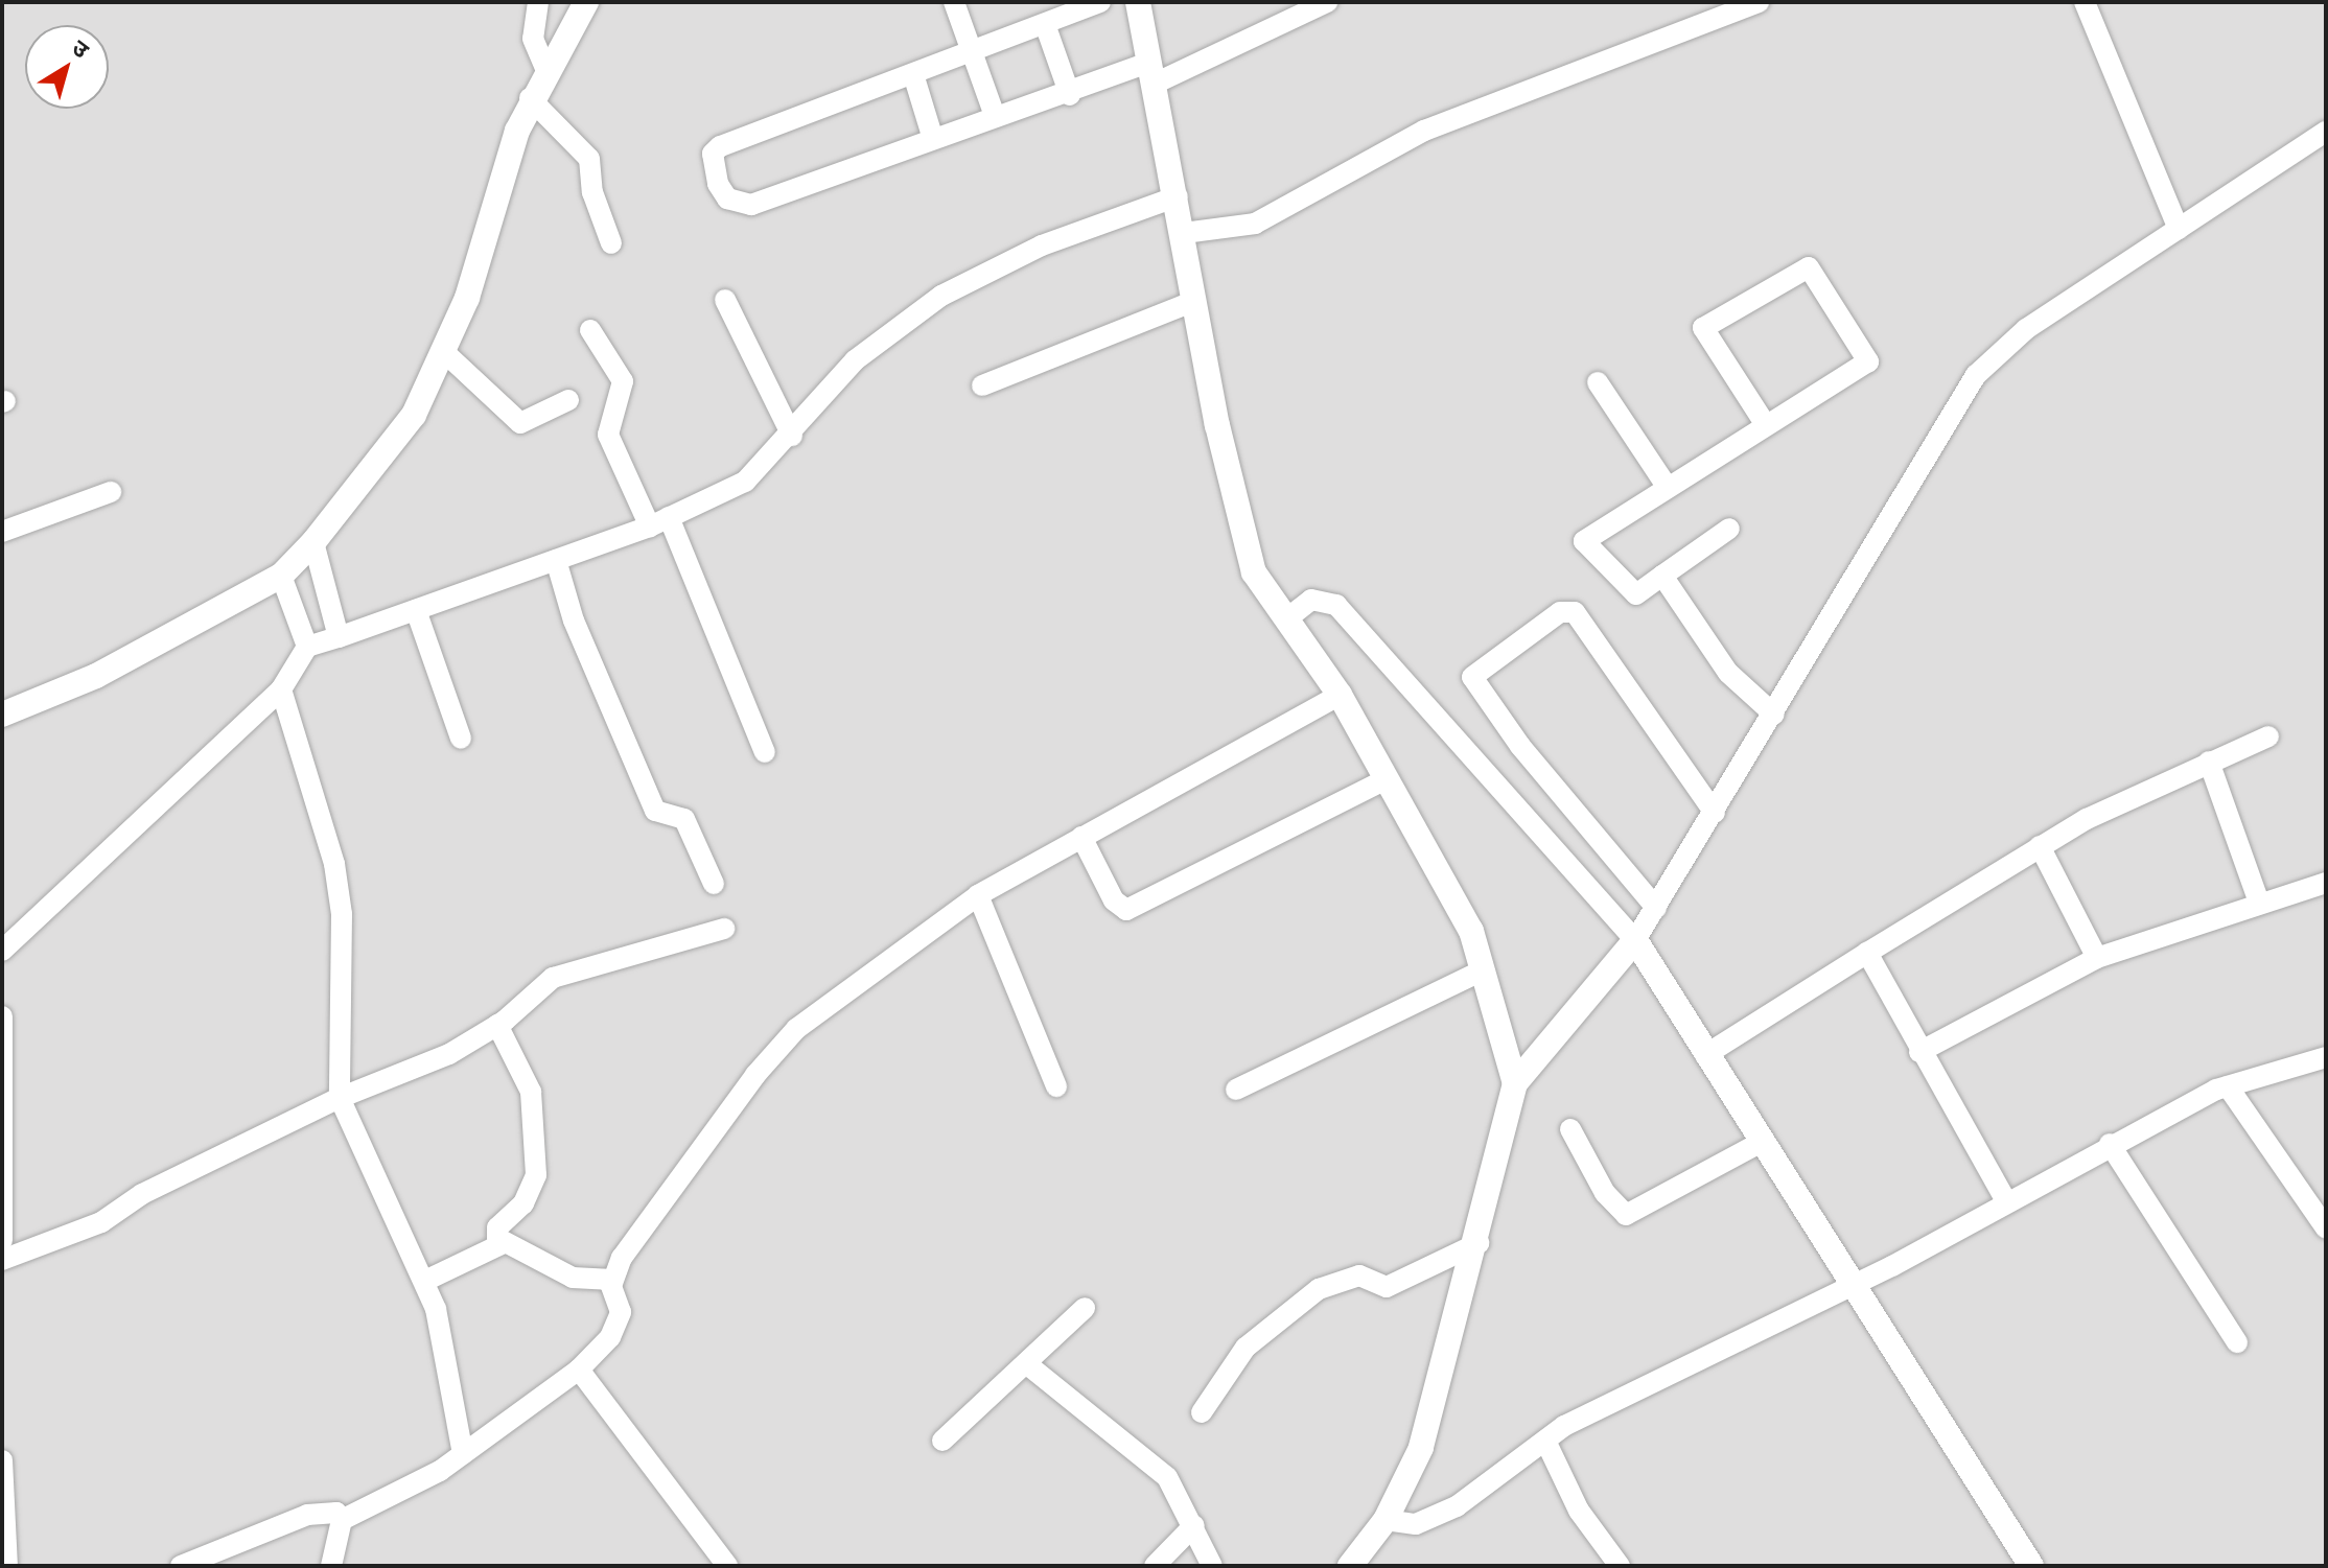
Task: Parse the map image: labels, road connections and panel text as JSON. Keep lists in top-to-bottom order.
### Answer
{
  "north": "top right"
}
